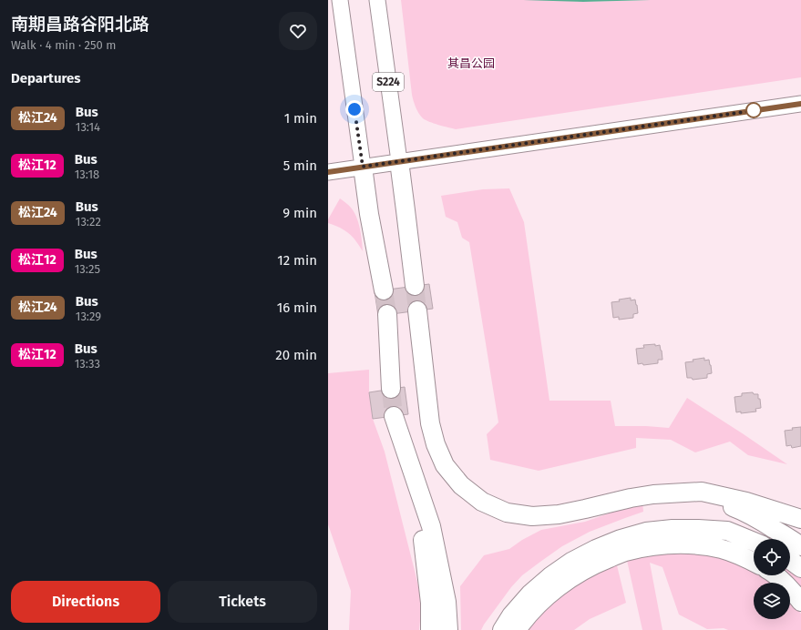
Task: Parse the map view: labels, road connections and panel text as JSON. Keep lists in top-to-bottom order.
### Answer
{
  "streets": {
    "main road": ["S224"]
  },
  "parks": ["其昌公园"],
  "lines": ["bus line 松江24"],
  "page": {
    "heading": [
      ["南期昌路谷阳北路", "Walk · 4 min · 250 m"],
      "Departures"
    ],
    "list": [
      {
        "mark": "松江24",
        "name": "Bus",
        "note": "13:14",
        "value": "1 min"
      },
      {
        "mark": "松江12",
        "name": "Bus",
        "note": "13:18",
        "value": "5 min"
      },
      {
        "mark": "松江24",
        "name": "Bus",
        "note": "13:22",
        "value": "9 min"
      },
      {
        "mark": "松江12",
        "name": "Bus",
        "note": "13:25",
        "value": "12 min"
      },
      {
        "mark": "松江24",
        "name": "Bus",
        "note": "13:29",
        "value": "16 min"
      },
      {
        "mark": "松江12",
        "name": "Bus",
        "note": "13:33",
        "value": "20 min"
      }
    ],
    "buttons": ["Directions", "Tickets"]
  }
}
